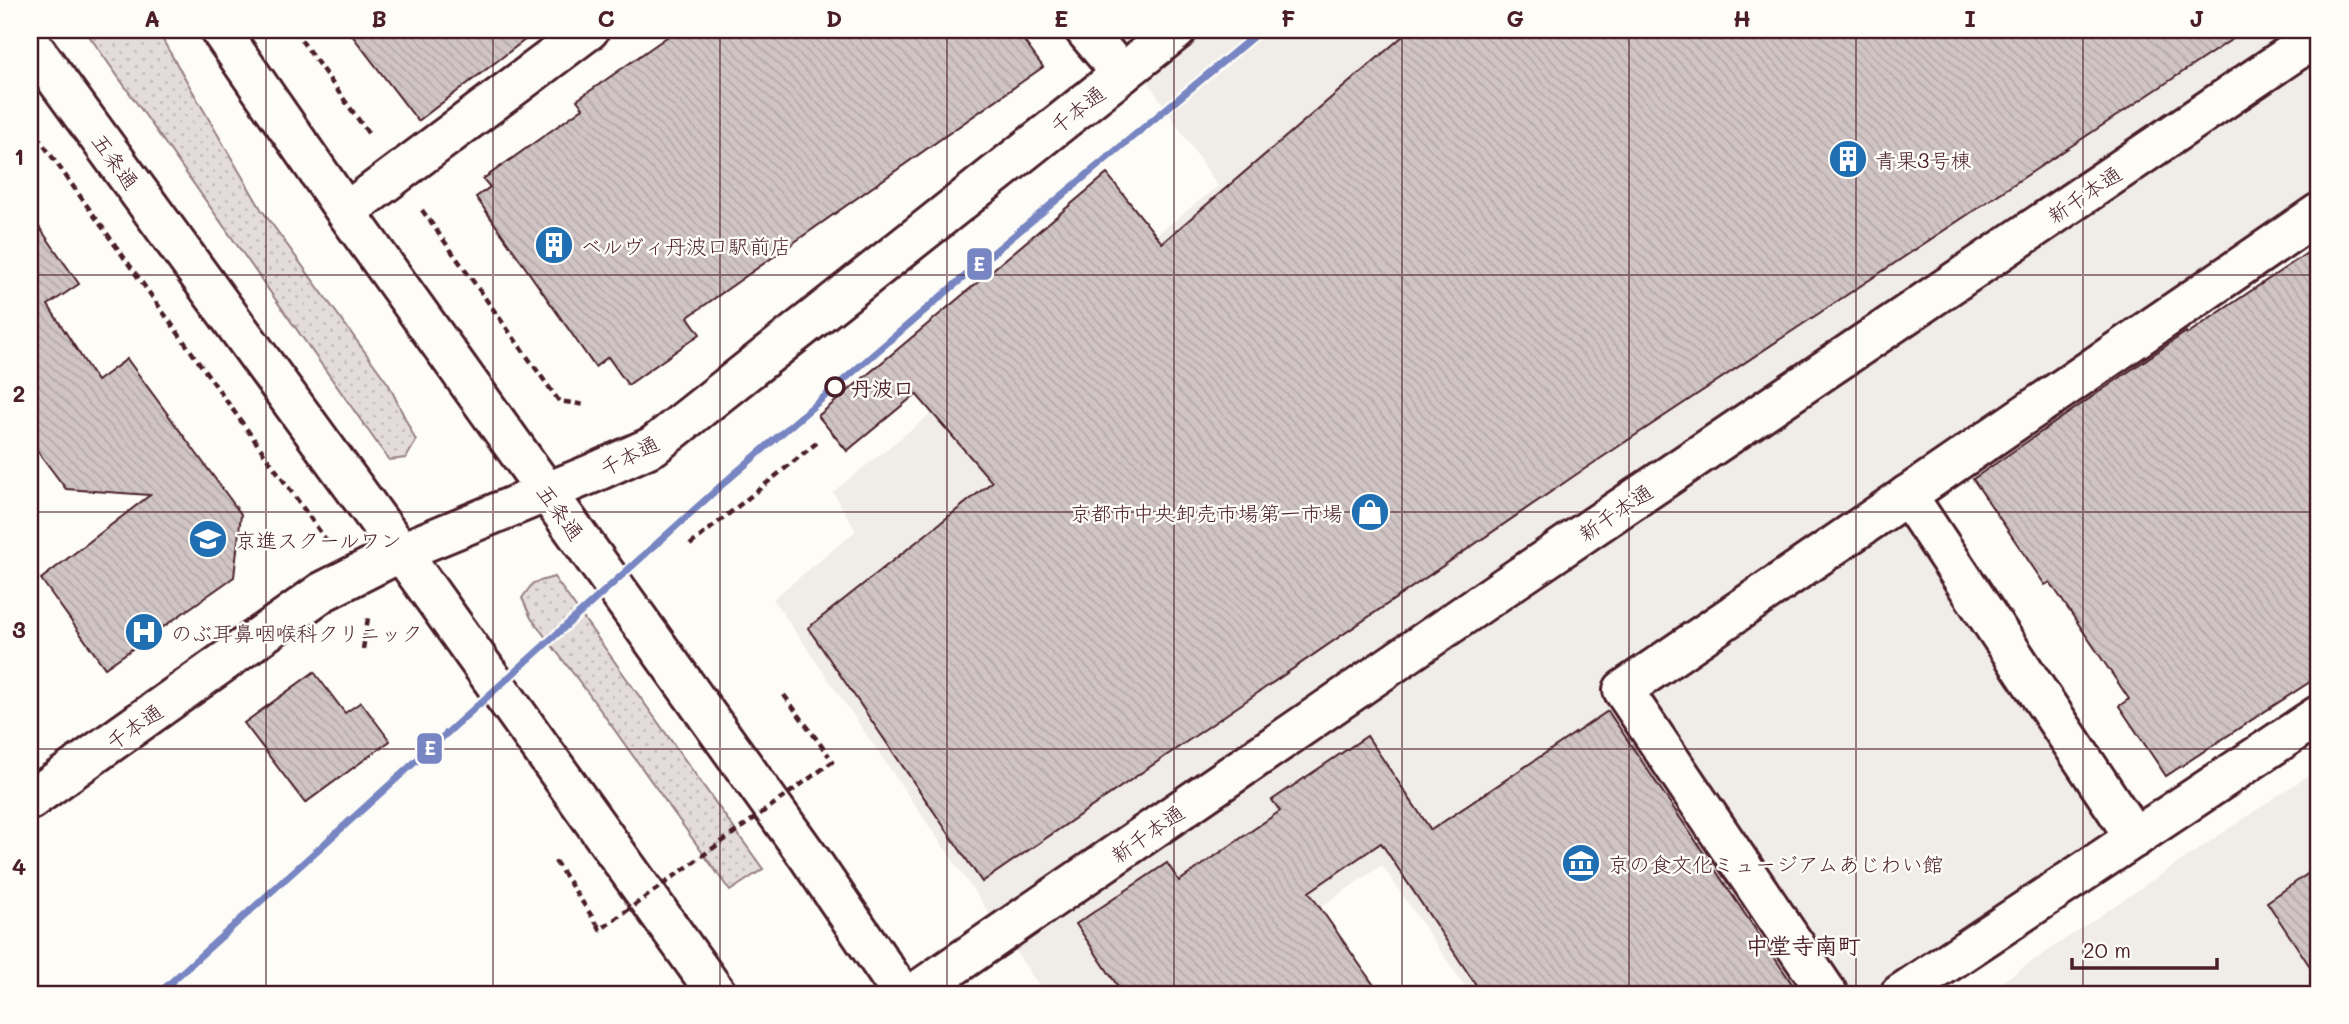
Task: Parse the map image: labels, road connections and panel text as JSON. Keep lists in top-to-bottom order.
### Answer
{
  "streets": {
    "main road": ["千本通", "五条通", "新千本通"]
  },
  "crossings": [
    ["千本通", "五条通"]
  ],
  "districts": ["中堂寺南町"],
  "places": {
    "building": ["青果3号棟", "ベルヴィ丹波口駅前店"],
    "other": ["丹波口"],
    "shop": ["京都市中央卸売市場第一市場"],
    "school or university": ["京進スクールワン"],
    "hospital": ["のぶ耳鼻咽喉科クリニック"],
    "museum": ["京の食文化ミュージアムあじわい館"]
  },
  "lines": ["transit line E"],
  "scale_bar": "20 m",
  "grid": {
    "columns": [
      "A",
      "B",
      "C",
      "D",
      "E",
      "F",
      "G",
      "H",
      "I",
      "J"
    ],
    "rows": [
      "1",
      "2",
      "3",
      "4"
    ]
  }
}
